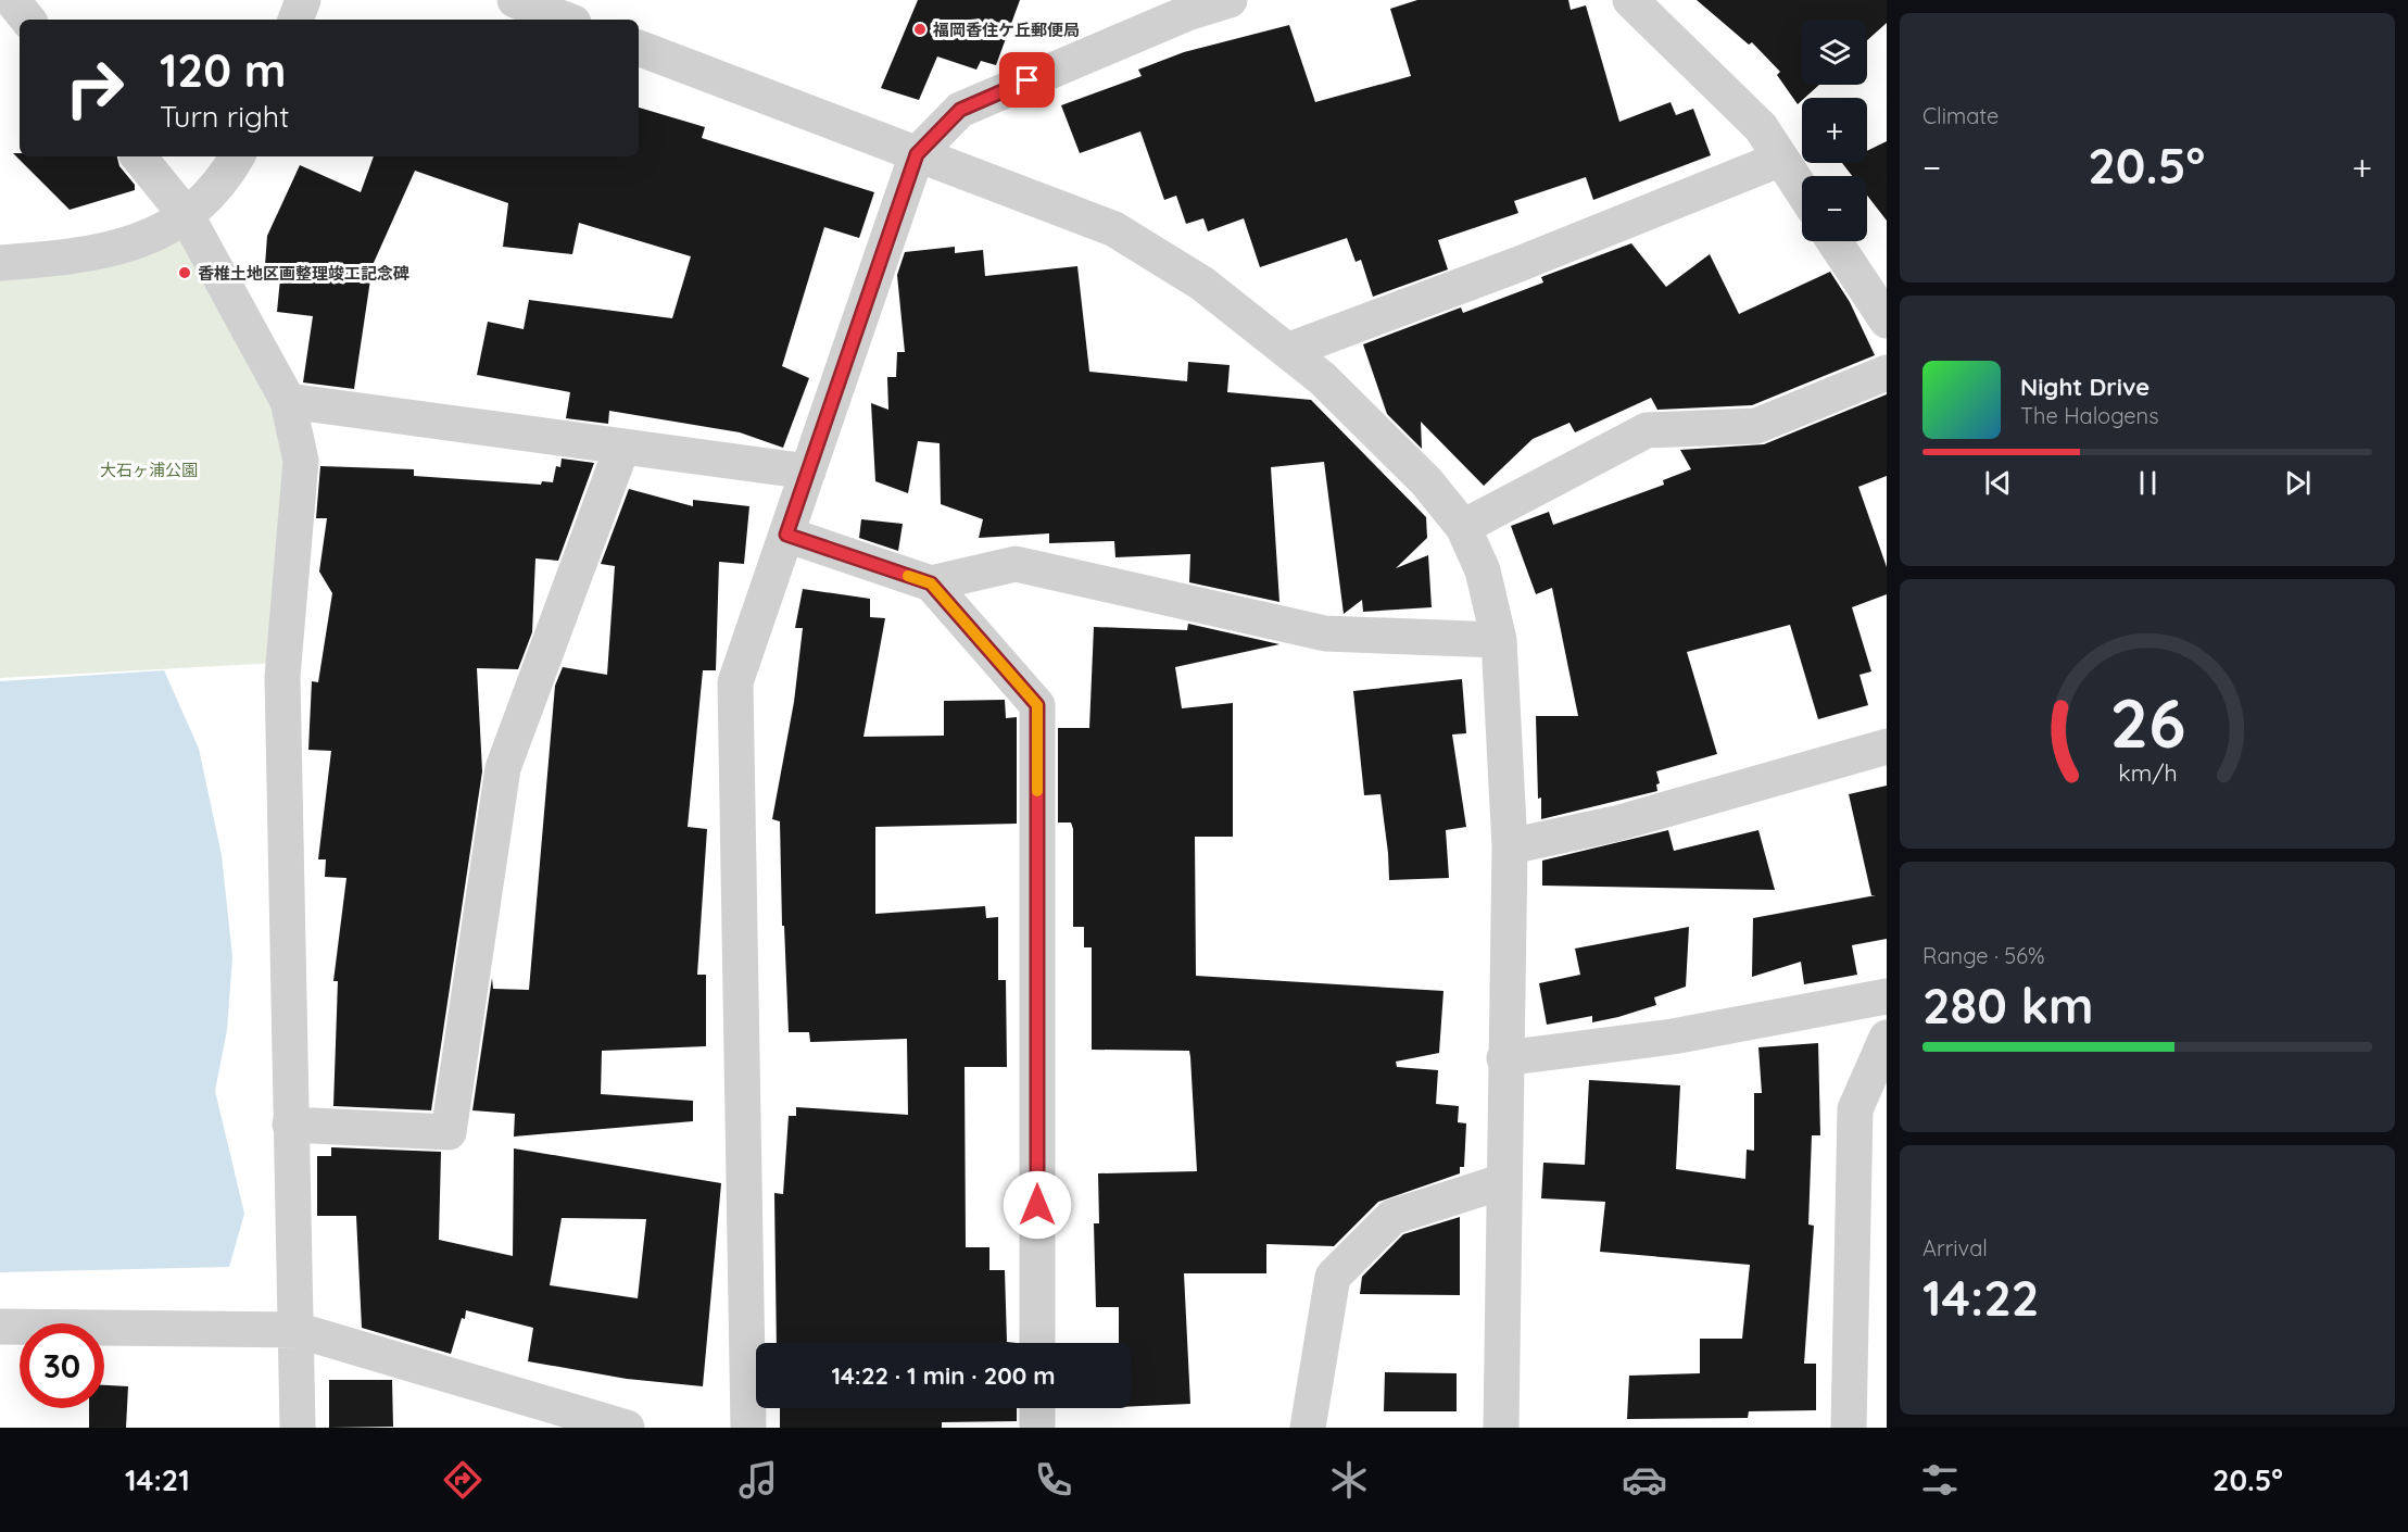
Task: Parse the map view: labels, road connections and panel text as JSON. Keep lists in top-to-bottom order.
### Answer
{
  "parks": ["大石ヶ浦公園"],
  "places": ["福岡香住ケ丘郵便局", "香椎土地区画整理竣工記念碑"],
  "page": {
    "tile": [
      "Climate",
      ["Range · 56%", "280 km"],
      ["Arrival", "14:22"]
    ],
    "map_buttons": ["+", "−"],
    "turn": ["120 m", "Turn right"],
    "heat": ["−", "20.5°", "+"],
    "song": ["Night Drive", "The Halogens"],
    "limit": "30",
    "trip": "14:22 · 1 min · 200 m",
    "tabs": ["14:21", "20.5°"],
    "gauge": ["26", "km/h"]
  }
}
